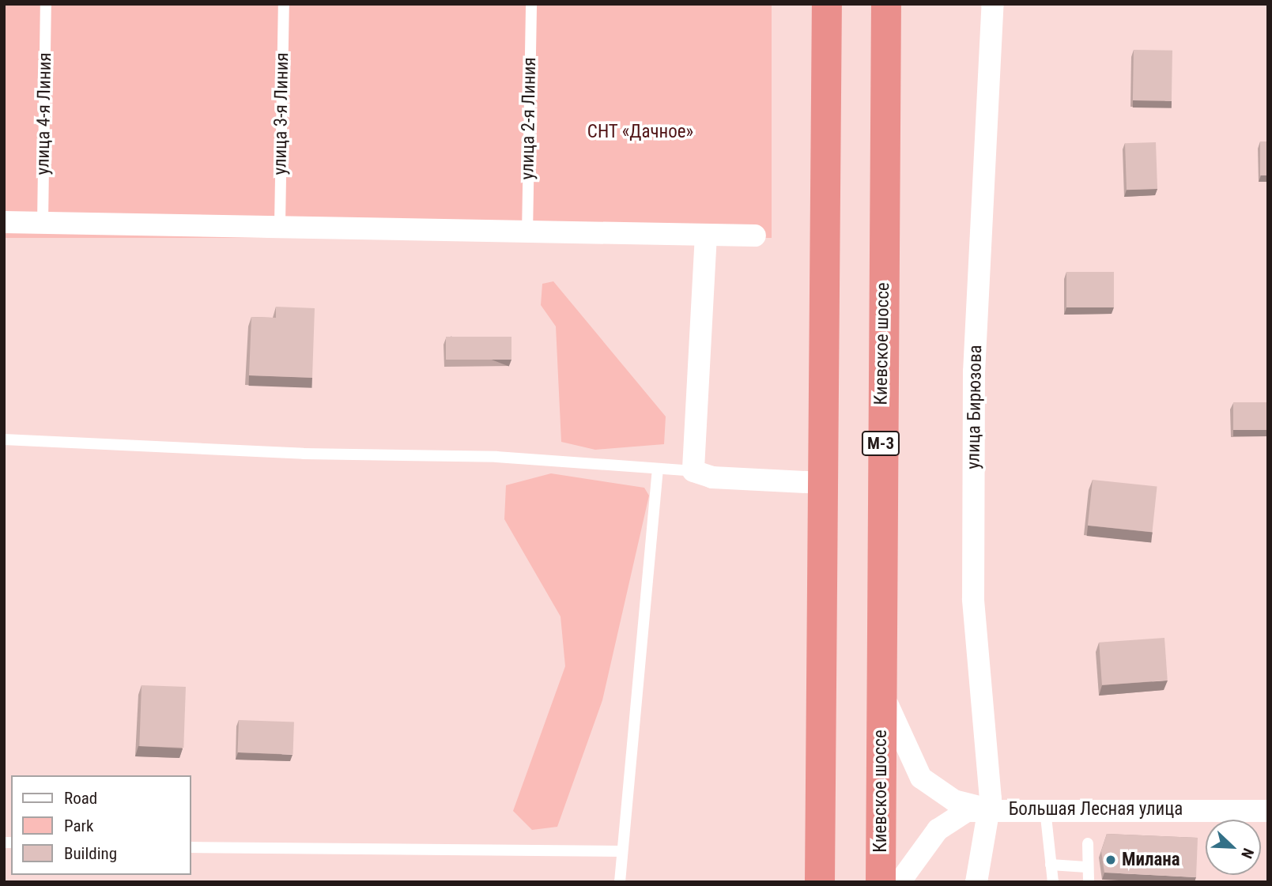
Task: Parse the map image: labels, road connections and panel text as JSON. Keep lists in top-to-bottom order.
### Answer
{
  "streets": {
    "highway": ["Киевское шоссе", "М-3"],
    "street": ["улица Бирюзова", "Большая Лесная улица"],
    "lane": ["улица 4-я Линия", "улица 3-я Линия", "улица 2-я Линия"]
  },
  "crossings": [
    ["Киевское шоссе", "Большая Лесная улица"],
    ["улица Бирюзова", "Большая Лесная улица"]
  ],
  "parks": ["СНТ «Дачное»"],
  "places": ["Милана"],
  "legend": ["Road", "Park", "Building"],
  "north": "bottom right"
}
